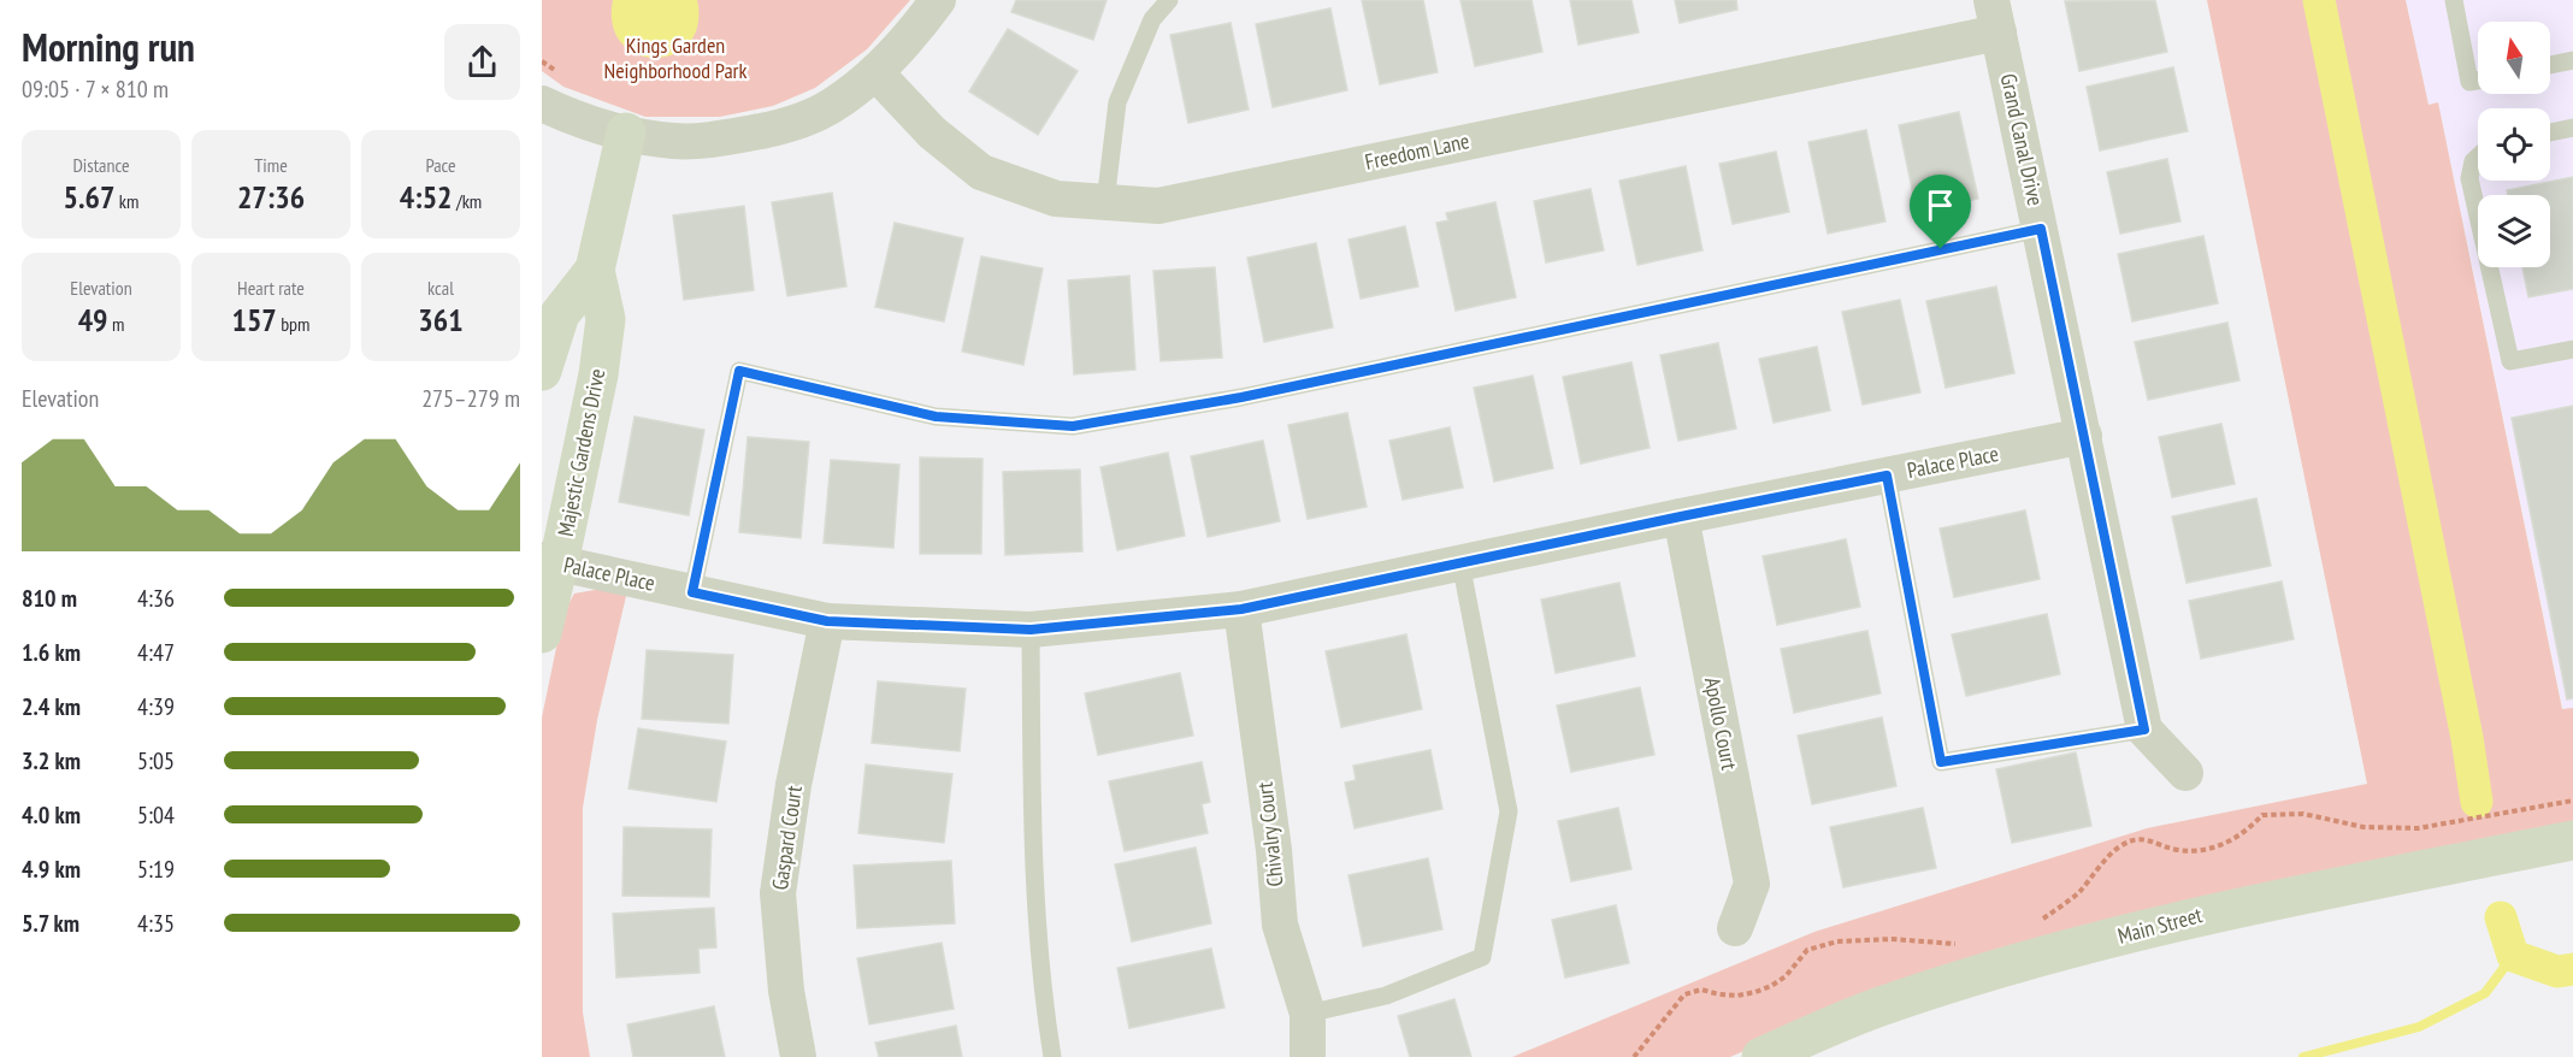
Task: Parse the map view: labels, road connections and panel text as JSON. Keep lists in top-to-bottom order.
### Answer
{
  "streets": {
    "main road": ["Majestic Gardens Drive", "Main Street"],
    "street": [
      "Grand Canal Drive",
      "Freedom Lane",
      "Palace Place",
      "Apollo Court",
      "Chivalry Court",
      "Gaspard Court"
    ]
  },
  "crossings": [
    ["Grand Canal Drive", "Freedom Lane"],
    ["Grand Canal Drive", "Palace Place"],
    ["Majestic Gardens Drive", "Palace Place"],
    ["Palace Place", "Apollo Court"],
    ["Palace Place", "Chivalry Court"],
    ["Palace Place", "Gaspard Court"]
  ],
  "parks": ["Kings Garden Neighborhood Park"],
  "north": "top",
  "page": {
    "heading": ["Morning run", "09:05 · 7 × 810 m"],
    "stats": [
      ["Distance", "5.67 km"],
      ["Time", "27:36"],
      ["Pace", "4:52 /km"],
      ["Elevation", "49 m"],
      ["Heart rate", "157 bpm"],
      ["kcal", "361"]
    ],
    "chart": ["Elevation", "275–279 m"],
    "list": [
      {
        "name": "810 m",
        "note": "4:36"
      },
      {
        "name": "1.6 km",
        "note": "4:47"
      },
      {
        "name": "2.4 km",
        "note": "4:39"
      },
      {
        "name": "3.2 km",
        "note": "5:05"
      },
      {
        "name": "4.0 km",
        "note": "5:04"
      },
      {
        "name": "4.9 km",
        "note": "5:19"
      },
      {
        "name": "5.7 km",
        "note": "4:35"
      }
    ]
  }
}
